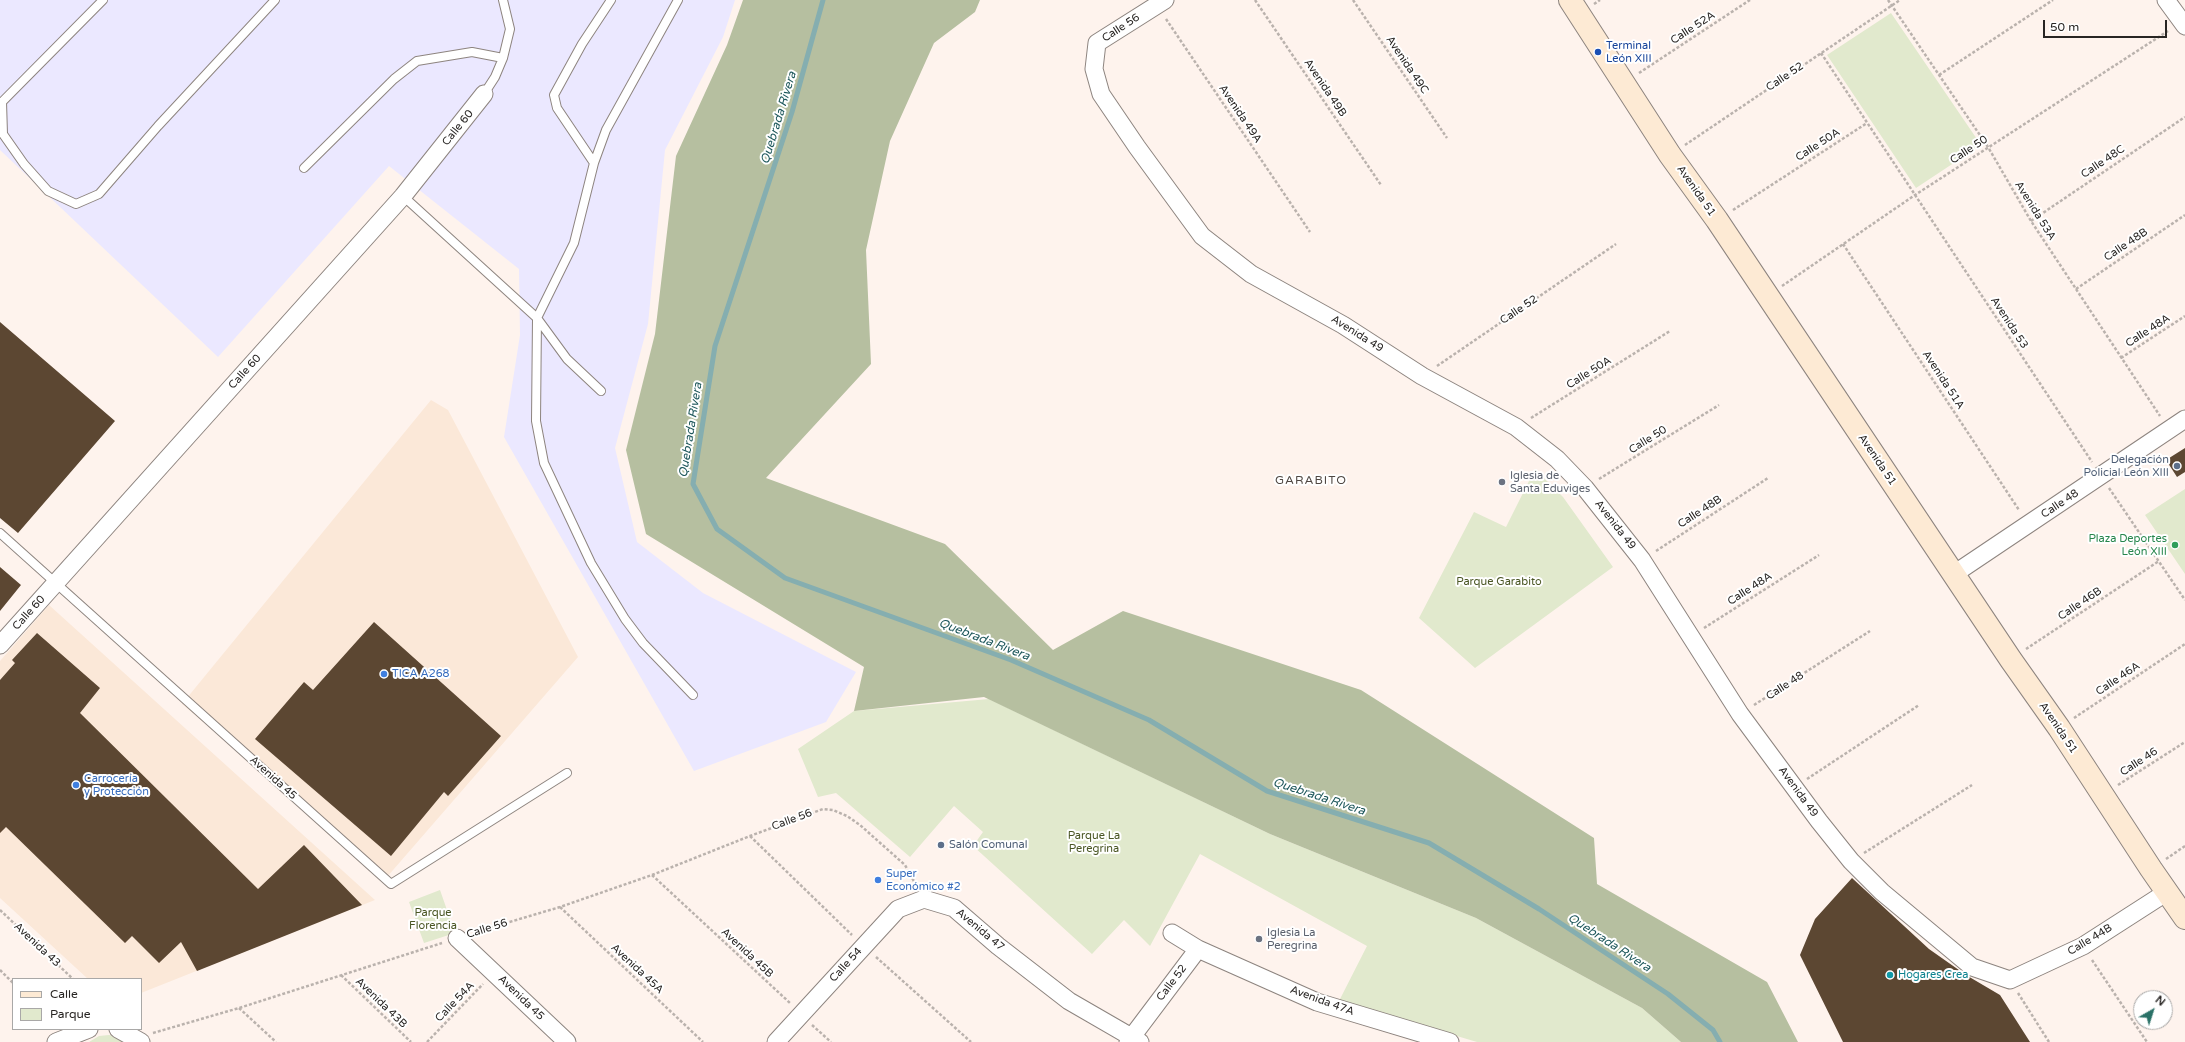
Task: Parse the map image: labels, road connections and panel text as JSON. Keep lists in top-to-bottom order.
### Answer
{
  "streets": {
    "street": [
      "Calle 56",
      "Calle 52",
      "Calle 60",
      "Avenida 51",
      "Avenida 49",
      "Calle 48",
      "Avenida 45",
      "Avenida 47",
      "Calle 44B",
      "Calle 54",
      "Avenida 47A"
    ],
    "path": [
      "Calle 52A",
      "Avenida 49C",
      "Avenida 49B",
      "Avenida 49A",
      "Calle 50A",
      "Calle 50",
      "Calle 48C",
      "Avenida 53A",
      "Calle 48B",
      "Avenida 53",
      "Calle 48A",
      "Avenida 51A",
      "Calle 46B",
      "Calle 46A",
      "Calle 46",
      "Avenida 43",
      "Avenida 45B",
      "Avenida 45A",
      "Calle 54A",
      "Avenida 43B"
    ]
  },
  "crossings": [
    ["Calle 56", "Avenida 49A"],
    ["Calle 56", "Avenida 49"],
    ["Calle 56", "Avenida 45"],
    ["Calle 56", "Avenida 47"],
    ["Calle 56", "Avenida 45B"],
    ["Calle 56", "Calle 54"],
    ["Calle 56", "Avenida 45A"],
    ["Calle 56", "Avenida 43B"],
    ["Calle 52A", "Avenida 51"],
    ["Calle 52", "Avenida 51"],
    ["Calle 52", "Avenida 53A"],
    ["Calle 52", "Avenida 53"],
    ["Calle 52", "Avenida 49"],
    ["Calle 52", "Avenida 47"],
    ["Calle 52", "Avenida 47A"],
    ["Calle 60", "Avenida 45"],
    ["Calle 50A", "Avenida 51"],
    ["Calle 50A", "Avenida 53"],
    ["Calle 50A", "Avenida 49"],
    ["Calle 50", "Avenida 51"],
    ["Calle 50", "Avenida 53A"],
    ["Calle 50", "Avenida 53"],
    ["Calle 50", "Avenida 49"],
    ["Calle 50", "Avenida 51A"],
    ["Calle 48C", "Avenida 53A"],
    ["Avenida 51", "Calle 48"],
    ["Avenida 51", "Calle 46B"],
    ["Avenida 51", "Calle 46A"],
    ["Avenida 51", "Calle 46"],
    ["Avenida 51", "Calle 44B"],
    ["Avenida 53A", "Calle 48B"],
    ["Avenida 53A", "Calle 48A"],
    ["Avenida 53A", "Calle 48"],
    ["Calle 48B", "Avenida 49"],
    ["Avenida 53", "Calle 48"],
    ["Avenida 53", "Calle 46B"],
    ["Calle 48A", "Avenida 49"],
    ["Avenida 49", "Calle 48"],
    ["Avenida 49", "Calle 44B"],
    ["Avenida 51A", "Calle 48"],
    ["Avenida 45", "Calle 54A"],
    ["Avenida 47", "Calle 54"],
    ["Avenida 45B", "Calle 54"]
  ],
  "districts": ["GARABITO"],
  "water": ["Quebrada Rivera"],
  "parks": ["Parque Garabito", "Parque La Peregrina", "Parque Florencia"],
  "places": [
    "Terminal León XIII",
    "Delegación Policial León XIII",
    "Iglesia de Santa Eduviges",
    "Plaza Deportes León XIII",
    "TICA A268",
    "Carrocería y Protección",
    "Salón Comunal",
    "Super Económico #2",
    "Iglesia La Peregrina",
    "Hogares Crea"
  ],
  "legend": ["Calle", "Parque"],
  "scale_bar": "50 m",
  "north": "top right"
}
